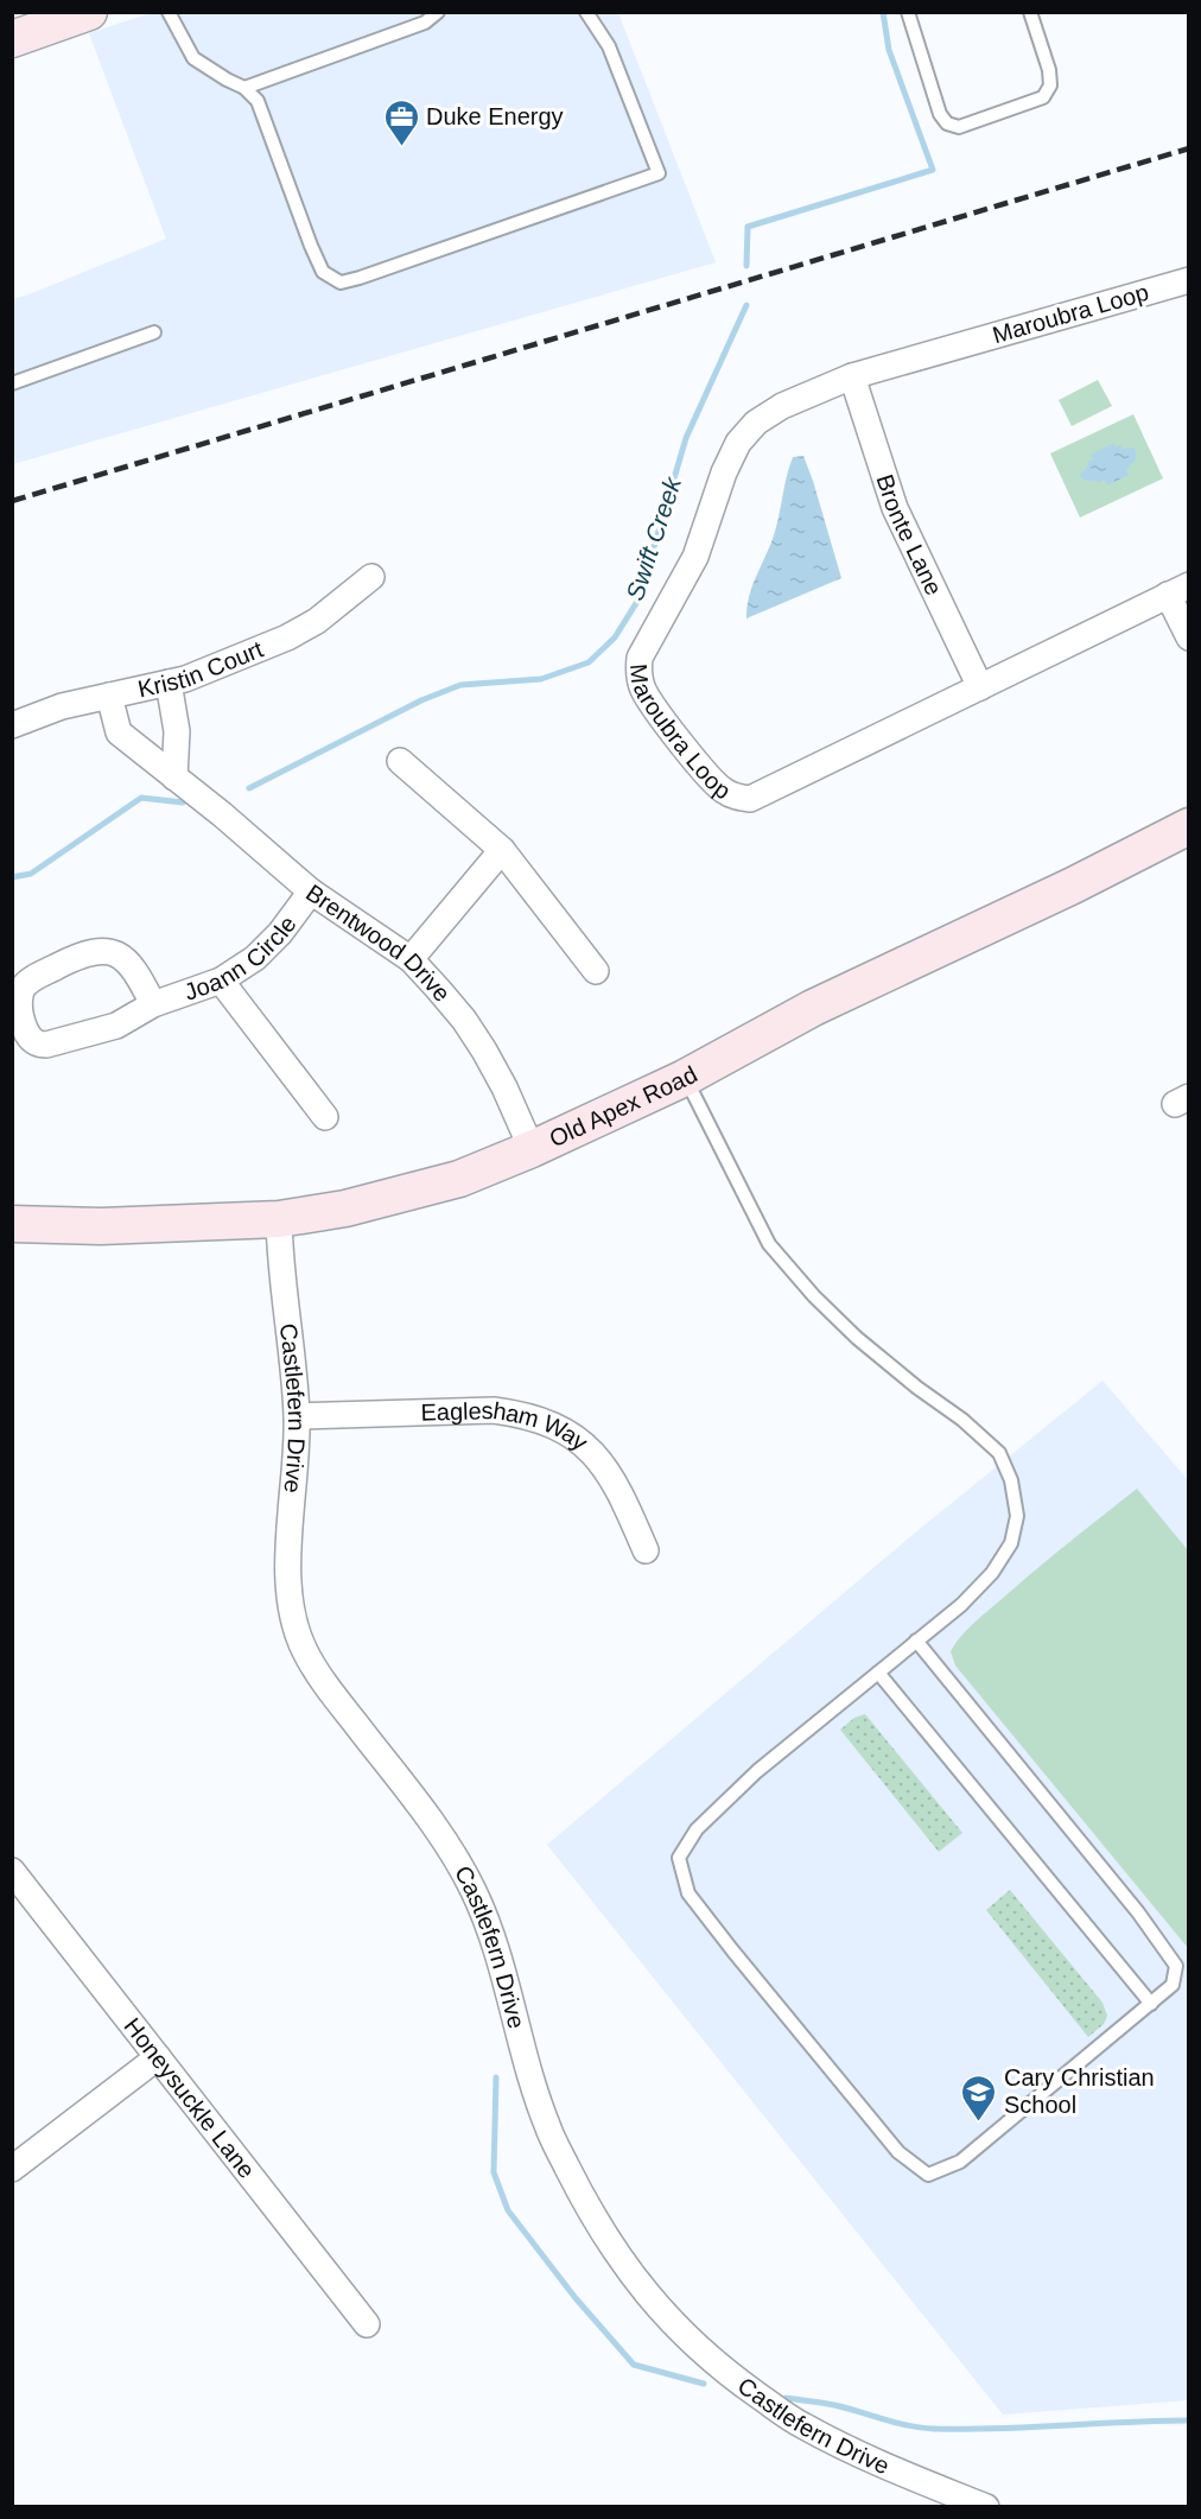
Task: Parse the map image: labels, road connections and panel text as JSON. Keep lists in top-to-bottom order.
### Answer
{
  "streets": {
    "main road": ["Old Apex Road"],
    "street": [
      "Maroubra Loop",
      "Bronte Lane",
      "Kristin Court",
      "Brentwood Drive",
      "Joann Circle",
      "Castlefern Drive",
      "Eaglesham Way",
      "Honeysuckle Lane"
    ]
  },
  "crossings": [
    ["Maroubra Loop", "Bronte Lane"],
    ["Kristin Court", "Brentwood Drive"],
    ["Brentwood Drive", "Joann Circle"],
    ["Brentwood Drive", "Old Apex Road"],
    ["Old Apex Road", "Castlefern Drive"],
    ["Castlefern Drive", "Eaglesham Way"]
  ],
  "water": ["Swift Creek"],
  "places": {
    "office": ["Duke Energy"],
    "school or university": ["Cary Christian School"]
  }
}
